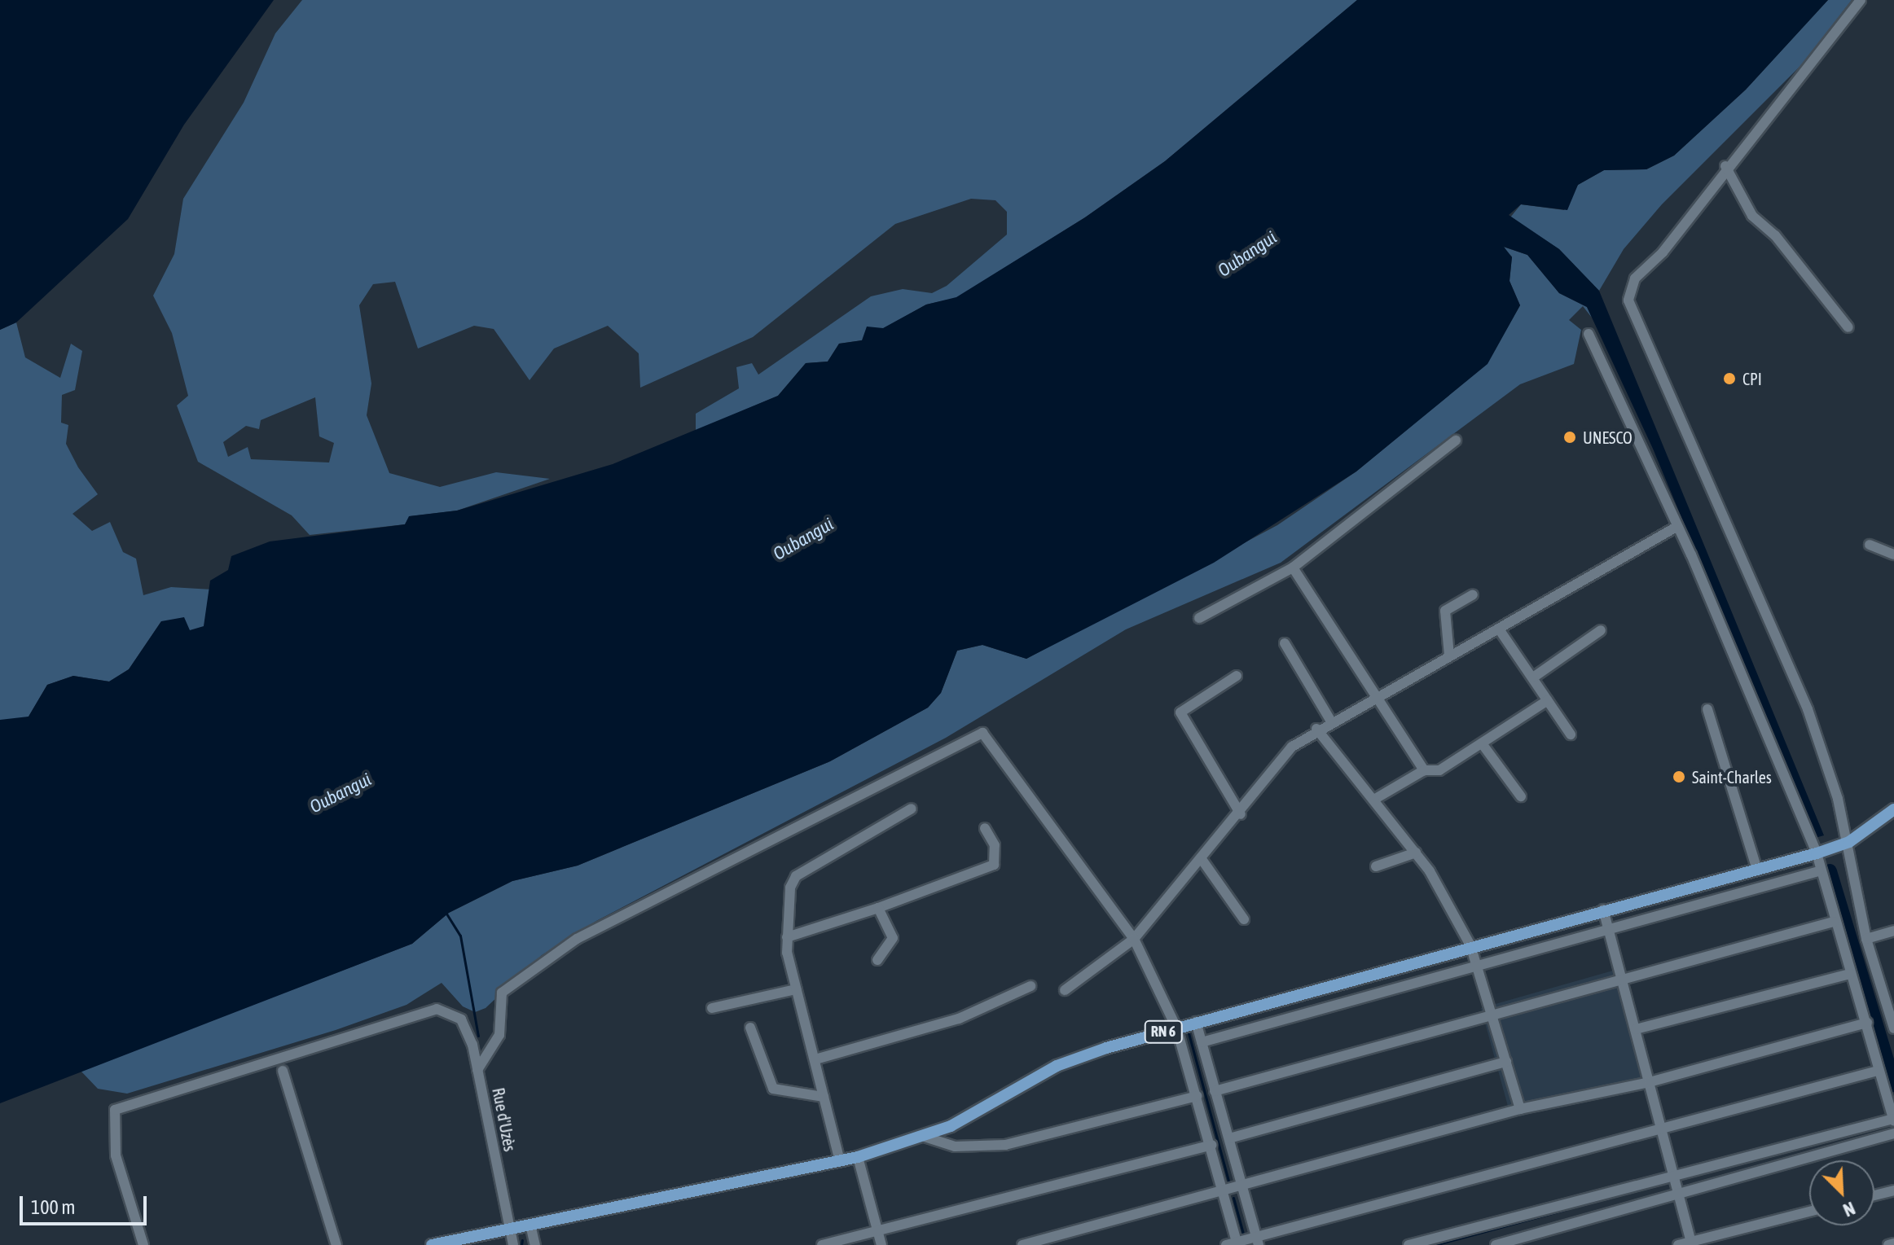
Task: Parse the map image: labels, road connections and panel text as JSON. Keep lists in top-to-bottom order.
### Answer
{
  "streets": {
    "main road": ["RN 6"],
    "street": ["Rue d'Uzès"]
  },
  "crossings": [
    ["RN 6", "Rue d'Uzès"]
  ],
  "water": ["Oubangui"],
  "places": ["CPI", "UNESCO", "Saint-Charles"],
  "scale_bar": "100 m",
  "north": "bottom right"
}
